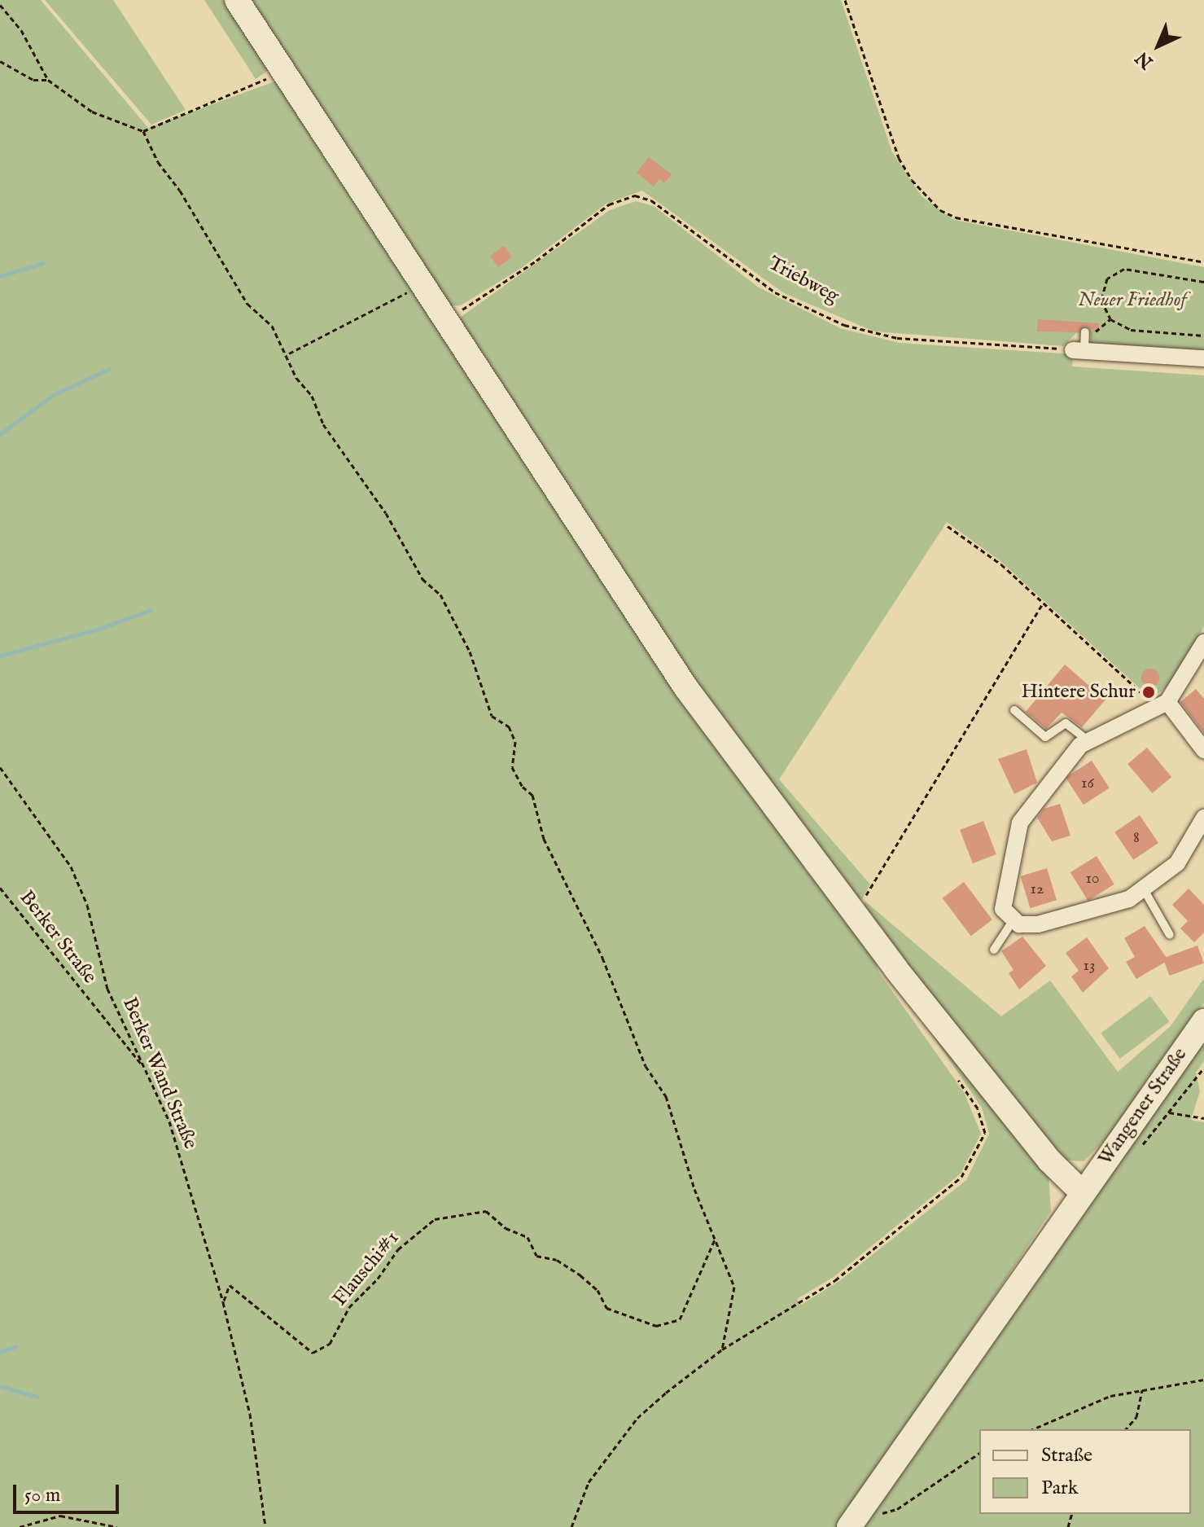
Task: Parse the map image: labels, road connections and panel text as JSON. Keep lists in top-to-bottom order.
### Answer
{
  "streets": {
    "main road": ["Wangener Straße"],
    "path": [
      "Triebweg",
      "Berker Straße",
      "Berker Wand Straße",
      "Flauschi#1"
    ]
  },
  "crossings": [
    ["Berker Straße", "Berker Wand Straße"],
    ["Berker Wand Straße", "Flauschi#1"]
  ],
  "parks": ["Neuer Friedhof"],
  "places": ["Hintere Schur"],
  "house_numbers": [
    "16",
    "8",
    "10",
    "12",
    "13"
  ],
  "legend": ["Straße", "Park"],
  "scale_bar": "50 m",
  "north": "bottom left"
}
